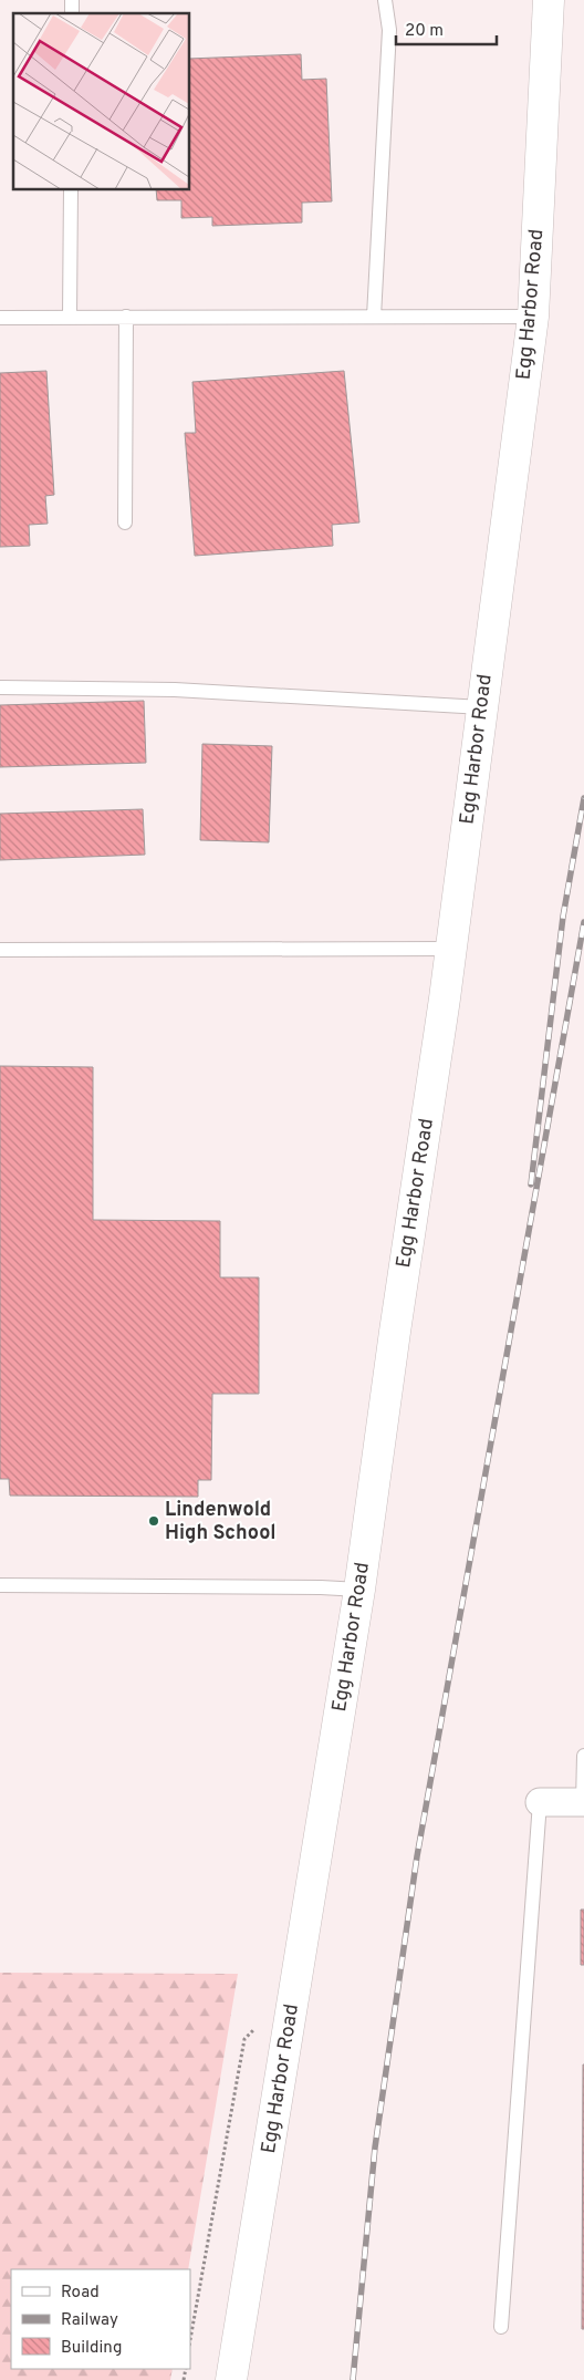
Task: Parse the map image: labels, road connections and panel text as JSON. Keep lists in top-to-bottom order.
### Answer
{
  "streets": {
    "street": ["Egg Harbor Road"]
  },
  "places": ["Lindenwold High School"],
  "legend": ["Road", "Railway", "Building"],
  "scale_bar": "20 m"
}
